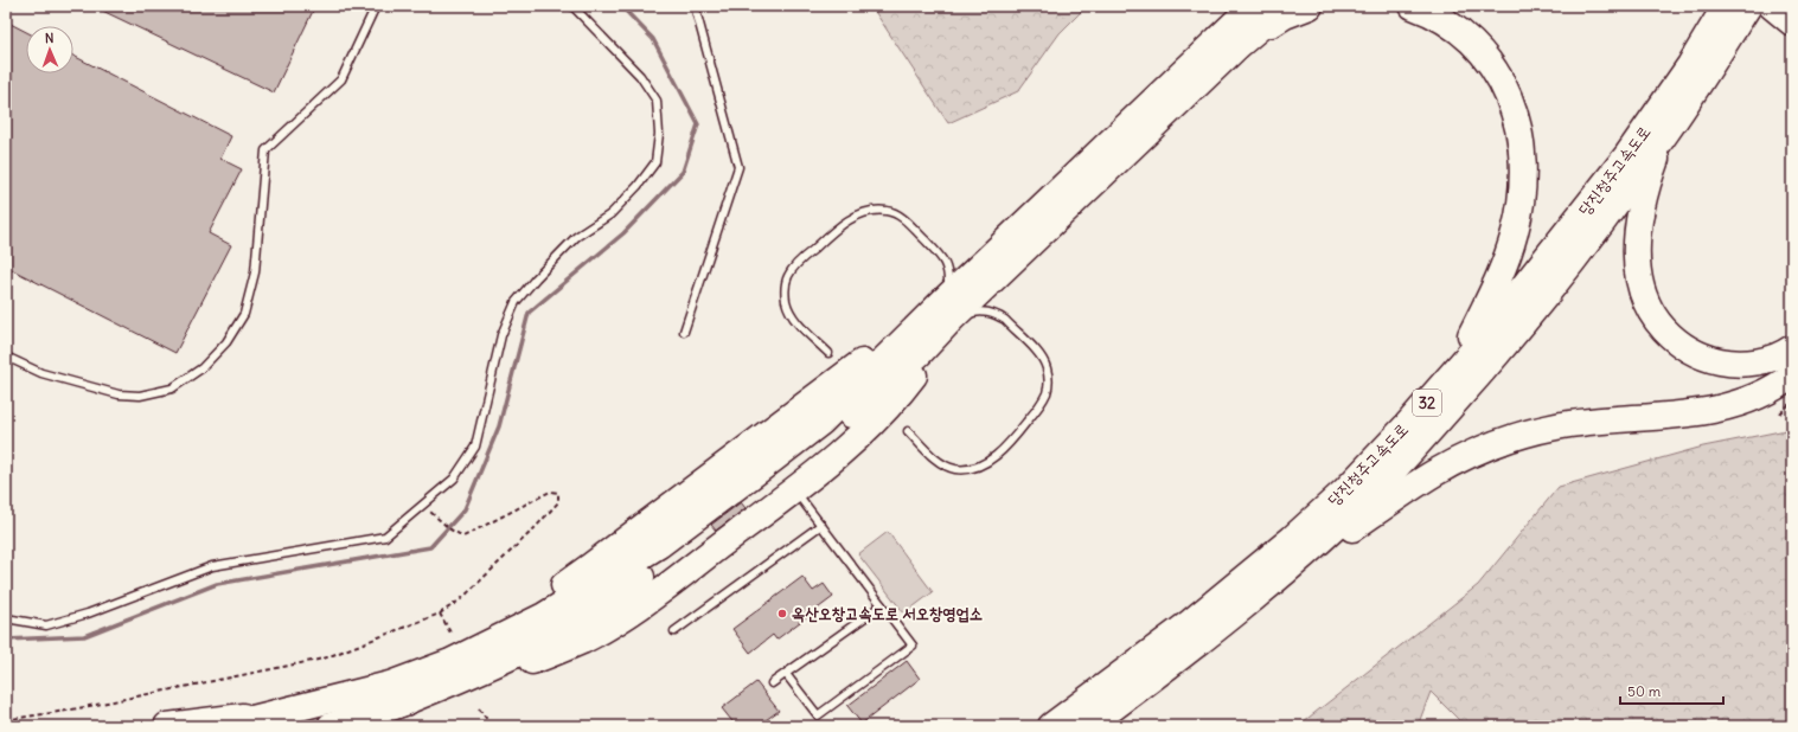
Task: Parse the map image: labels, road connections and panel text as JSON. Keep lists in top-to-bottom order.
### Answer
{
  "streets": {
    "highway": ["당진청주고속도로", "32"]
  },
  "places": ["옥산오창고속도로 서오창영업소"],
  "scale_bar": "50 m",
  "north": "top"
}
